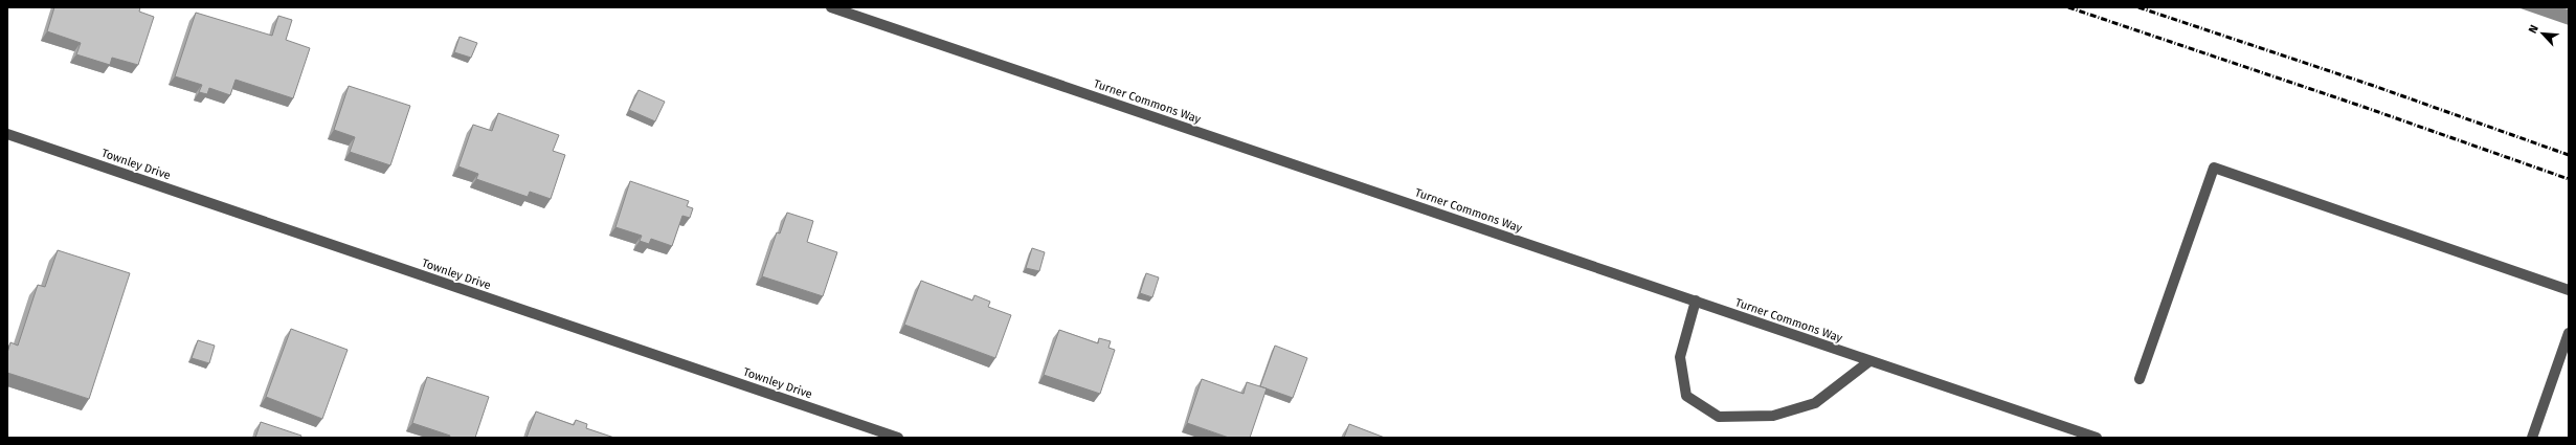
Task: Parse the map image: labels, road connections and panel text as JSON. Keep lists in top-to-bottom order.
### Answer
{
  "streets": {
    "street": ["Turner Commons Way", "Townley Drive"]
  },
  "north": "top left"
}
